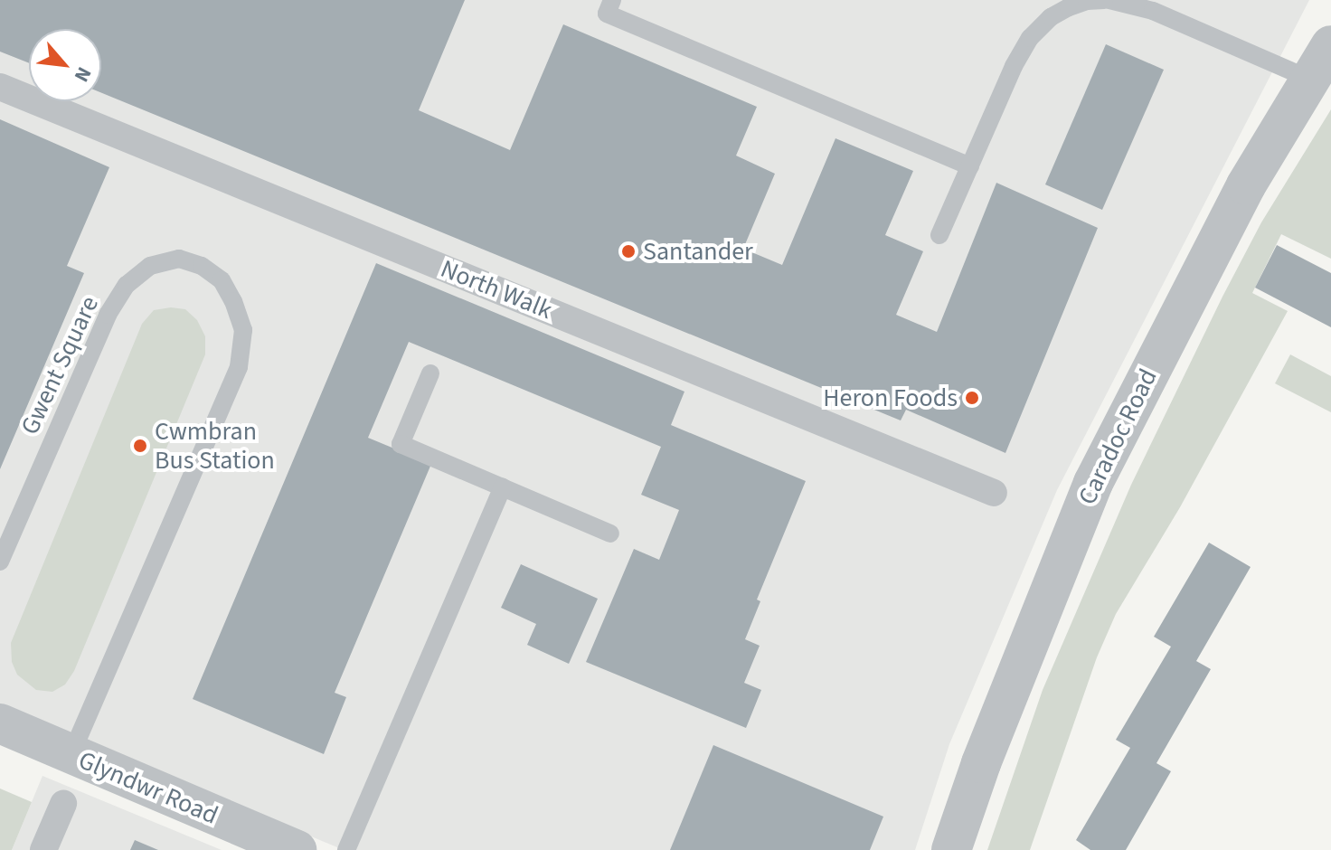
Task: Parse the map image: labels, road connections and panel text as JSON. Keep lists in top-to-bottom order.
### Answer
{
  "streets": {
    "street": ["North Walk", "Caradoc Road", "Glyndwr Road"],
    "lane": ["Gwent Square"]
  },
  "crossings": [
    ["Gwent Square", "Glyndwr Road"]
  ],
  "places": ["Santander", "Heron Foods", "Cwmbran Bus Station"],
  "north": "bottom right"
}
